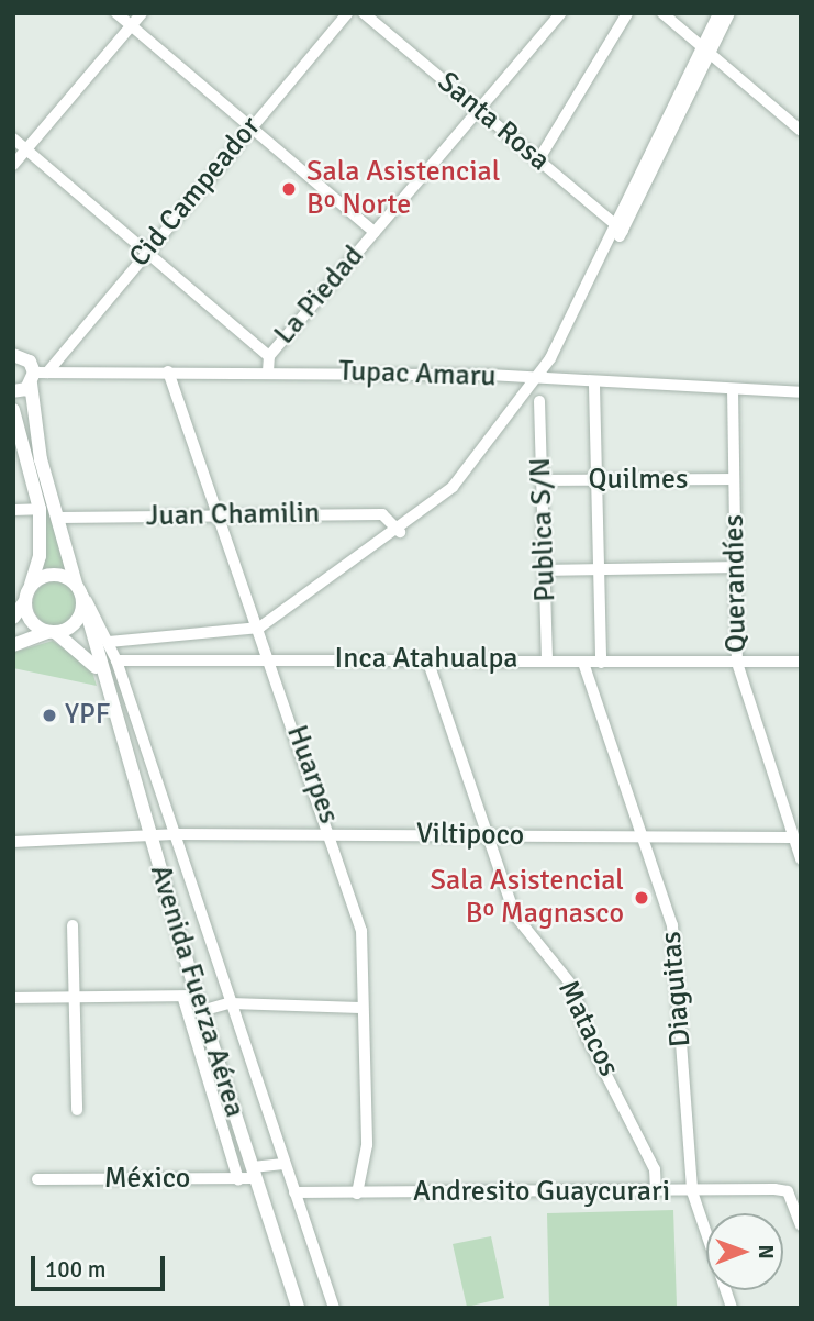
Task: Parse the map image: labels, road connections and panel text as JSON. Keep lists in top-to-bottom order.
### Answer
{
  "streets": {
    "main road": ["Avenida Fuerza Aérea"],
    "street": [
      "Santa Rosa",
      "Cid Campeador",
      "La Piedad",
      "Tupac Amaru",
      "Quilmes",
      "Juan Chamilin",
      "Publica S/N",
      "Querandíes",
      "Inca Atahualpa",
      "Huarpes",
      "Viltipoco",
      "Diaguitas",
      "Matacos",
      "México",
      "Andresito Guaycurari"
    ]
  },
  "crossings": [
    ["Santa Rosa", "La Piedad"],
    ["Cid Campeador", "Tupac Amaru"],
    ["Cid Campeador", "Avenida Fuerza Aérea"],
    ["La Piedad", "Tupac Amaru"],
    ["Tupac Amaru", "Querandíes"],
    ["Tupac Amaru", "Huarpes"],
    ["Tupac Amaru", "Avenida Fuerza Aérea"],
    ["Quilmes", "Publica S/N"],
    ["Quilmes", "Querandíes"],
    ["Juan Chamilin", "Huarpes"],
    ["Juan Chamilin", "Avenida Fuerza Aérea"],
    ["Publica S/N", "Inca Atahualpa"],
    ["Querandíes", "Inca Atahualpa"],
    ["Querandíes", "Viltipoco"],
    ["Inca Atahualpa", "Huarpes"],
    ["Inca Atahualpa", "Diaguitas"],
    ["Inca Atahualpa", "Matacos"],
    ["Huarpes", "Viltipoco"],
    ["Huarpes", "Andresito Guaycurari"],
    ["Viltipoco", "Diaguitas"],
    ["Viltipoco", "Avenida Fuerza Aérea"],
    ["Viltipoco", "Matacos"],
    ["Diaguitas", "Andresito Guaycurari"],
    ["Avenida Fuerza Aérea", "México"],
    ["Matacos", "Andresito Guaycurari"]
  ],
  "places": ["Sala Asistencial Bº Norte", "YPF", "Sala Asistencial Bº Magnasco"],
  "scale_bar": "100 m",
  "north": "right"
}
